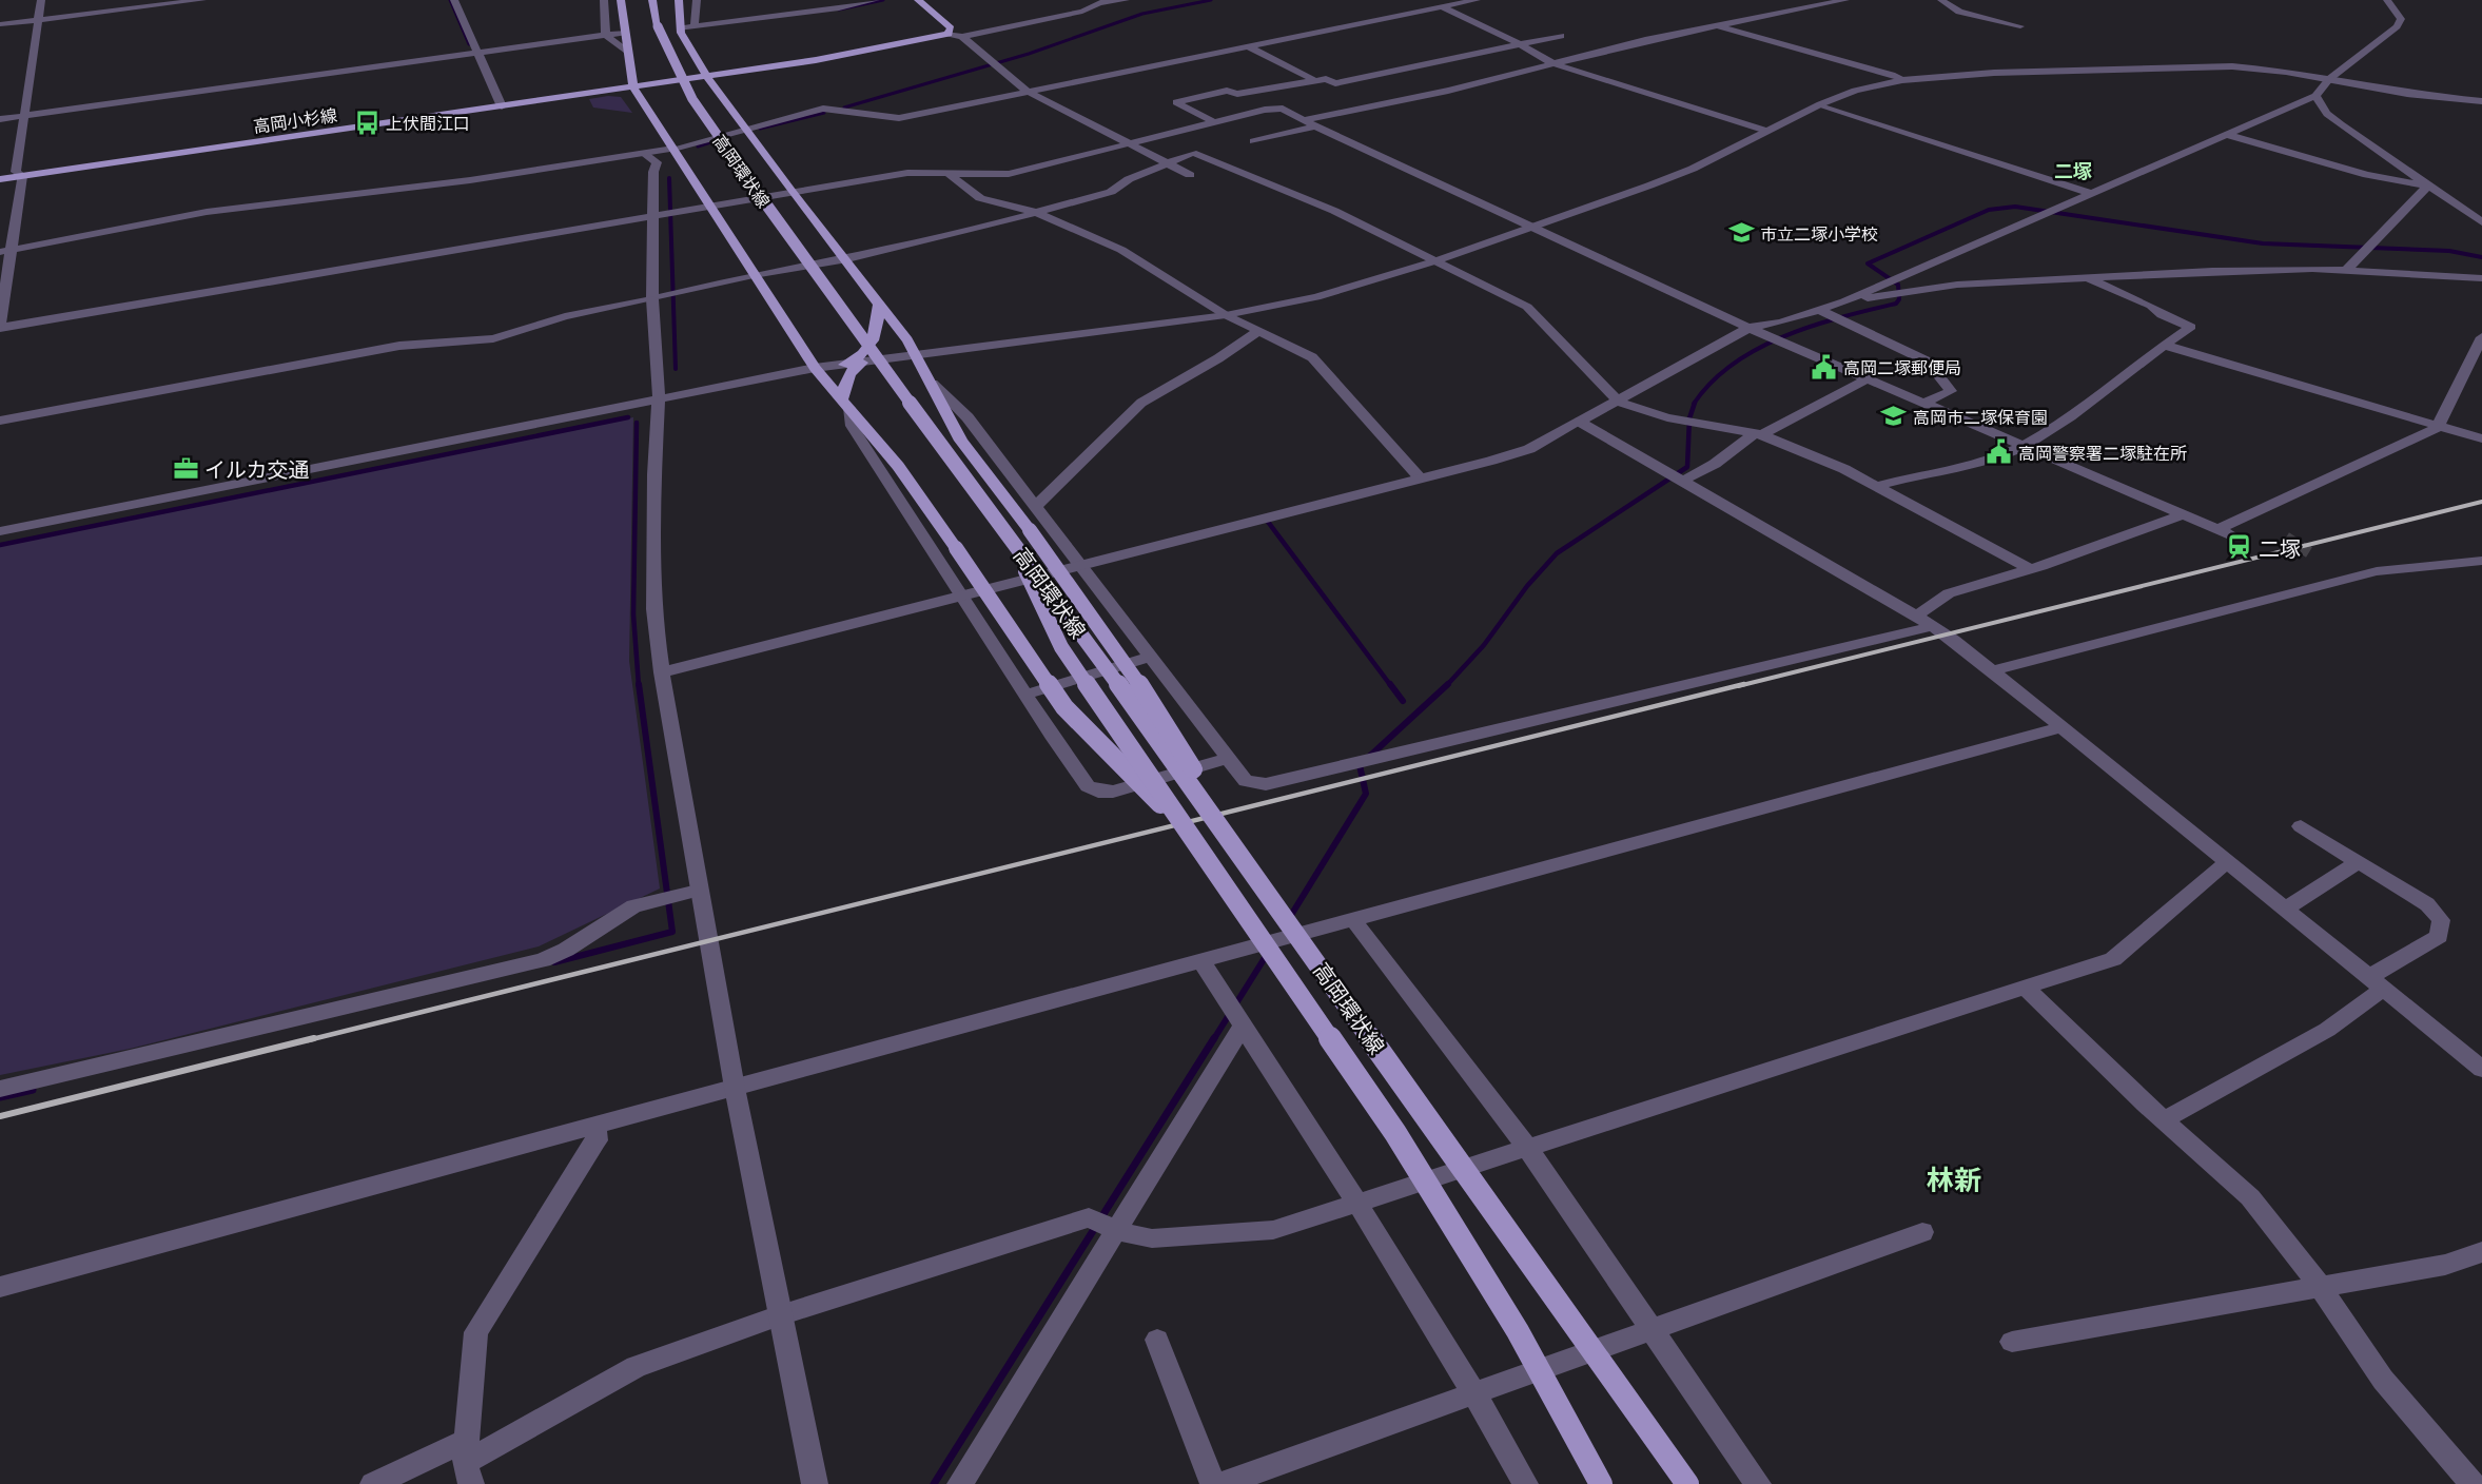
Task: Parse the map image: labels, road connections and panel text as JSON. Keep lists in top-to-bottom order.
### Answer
{
  "streets": {
    "main road": ["高岡小杉線", "高岡環状線"]
  },
  "districts": ["二塚", "林新"],
  "places": {
    "bus stop": ["上伏間江口"],
    "school or university": ["市立二塚小学校", "高岡市二塚保育園"],
    "public building": ["高岡二塚郵便局", "高岡警察署二塚駐在所"],
    "office": ["イルカ交通"],
    "station": ["二塚"]
  }
}
